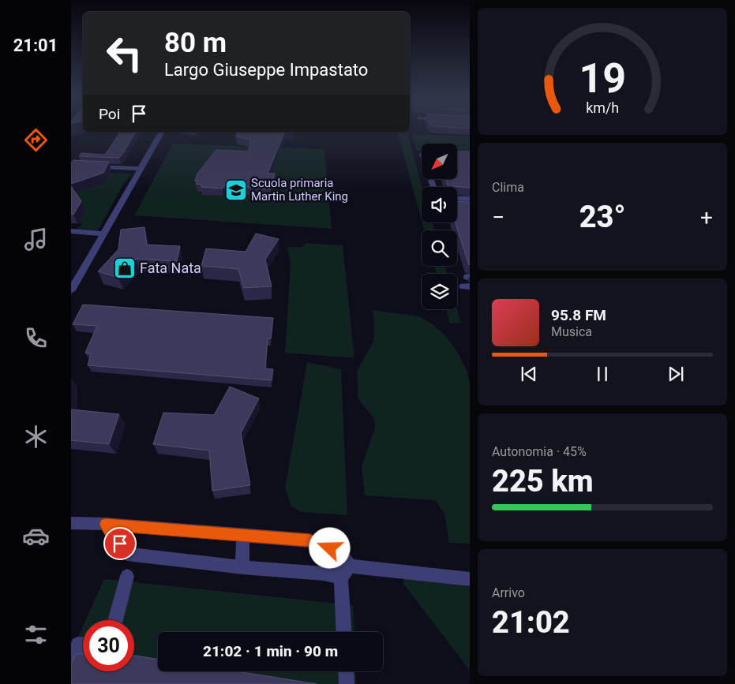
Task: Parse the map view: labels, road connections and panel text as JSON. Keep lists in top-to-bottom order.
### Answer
{
  "places": {
    "school or university": ["Scuola primaria Martin Luther King"],
    "shop": ["Fata Nata"]
  },
  "north": "bottom left",
  "page": {
    "tabs": "21:01",
    "turn": ["80 m", "Largo Giuseppe Impastato"],
    "then": "Poi",
    "tile": [
      "Clima",
      ["Autonomia · 45%", "225 km"],
      ["Arrivo", "21:02"]
    ],
    "heat": ["−", "23°", "+"],
    "song": ["95.8 FM", "Musica"],
    "limit": "30",
    "trip": "21:02 · 1 min · 90 m",
    "gauge": ["19", "km/h"]
  }
}
